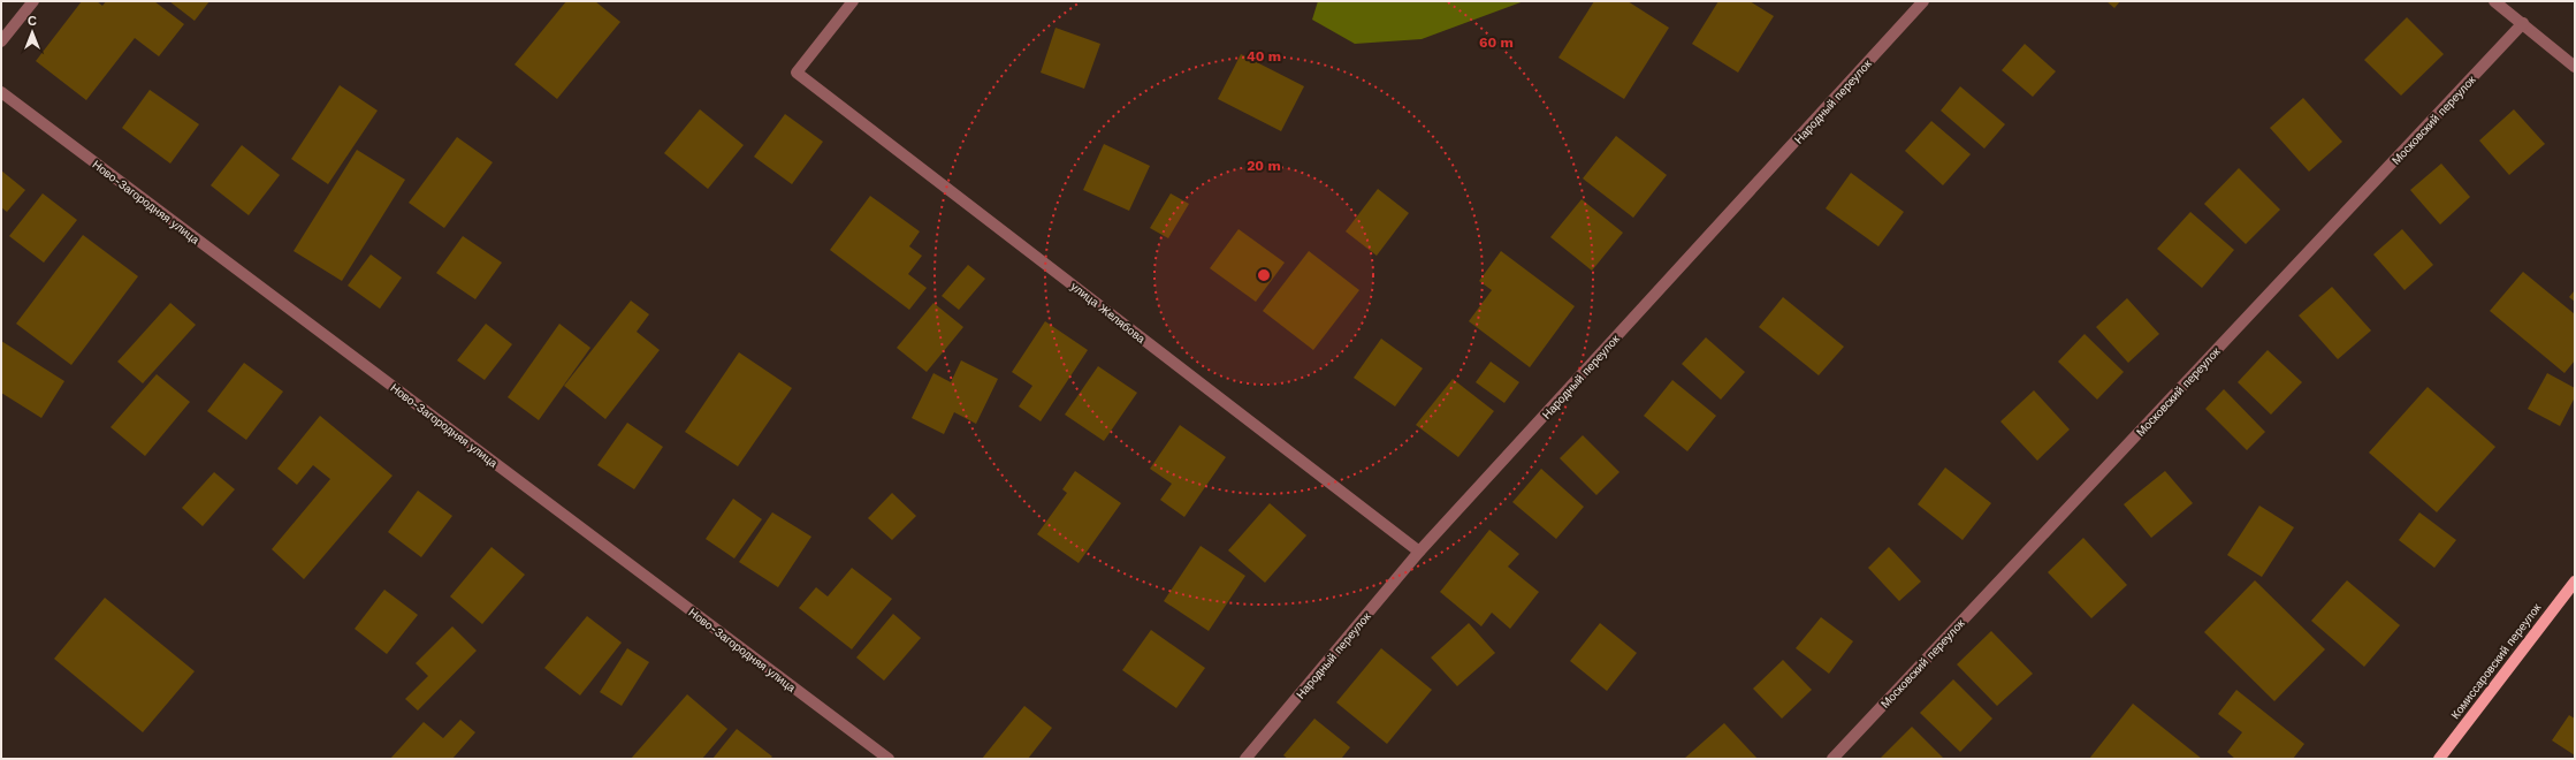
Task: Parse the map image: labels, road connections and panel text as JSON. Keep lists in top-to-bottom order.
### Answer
{
  "streets": {
    "main road": ["Комиссаровский переулок"],
    "street": [
      "Народный переулок",
      "Московский переулок",
      "Ново-Загородняя улица",
      "улица Желябова"
    ]
  },
  "crossings": [
    ["Народный переулок", "улица Желябова"]
  ],
  "north": "top",
  "rings": ["60 m", "40 m", "20 m"]
}
